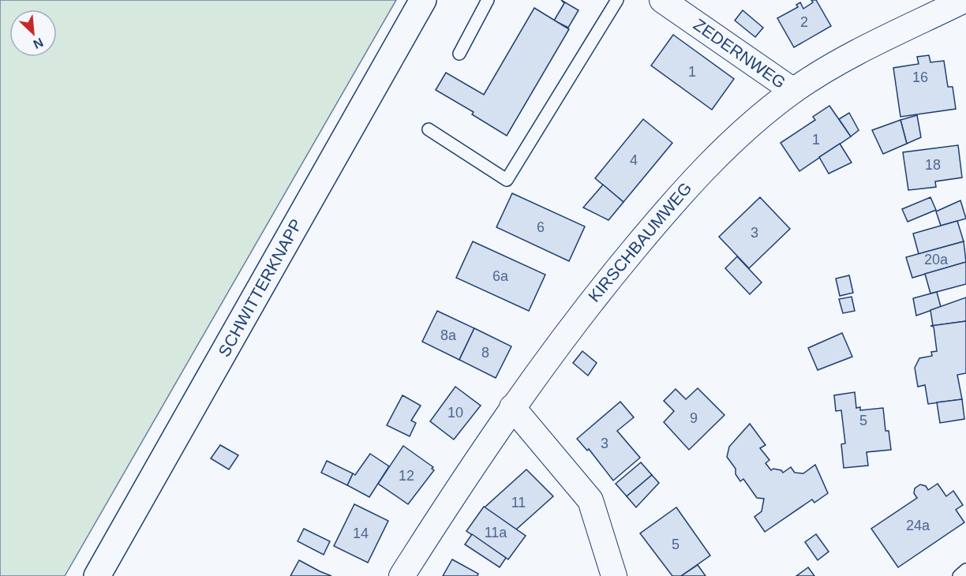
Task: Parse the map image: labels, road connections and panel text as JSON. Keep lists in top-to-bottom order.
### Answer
{
  "streets": {
    "main road": ["SCHWITTERKNAPP"],
    "street": ["ZEDERNWEG", "KIRSCHBAUMWEG"]
  },
  "crossings": [
    ["ZEDERNWEG", "KIRSCHBAUMWEG"]
  ],
  "house_numbers": [
    "2",
    "1",
    "16",
    "1",
    "4",
    "18",
    "6",
    "3",
    "20a",
    "6a",
    "8a",
    "8",
    "10",
    "9",
    "5",
    "3",
    "12",
    "11",
    "24a",
    "11a",
    "14",
    "5"
  ],
  "north": "bottom right"
}
